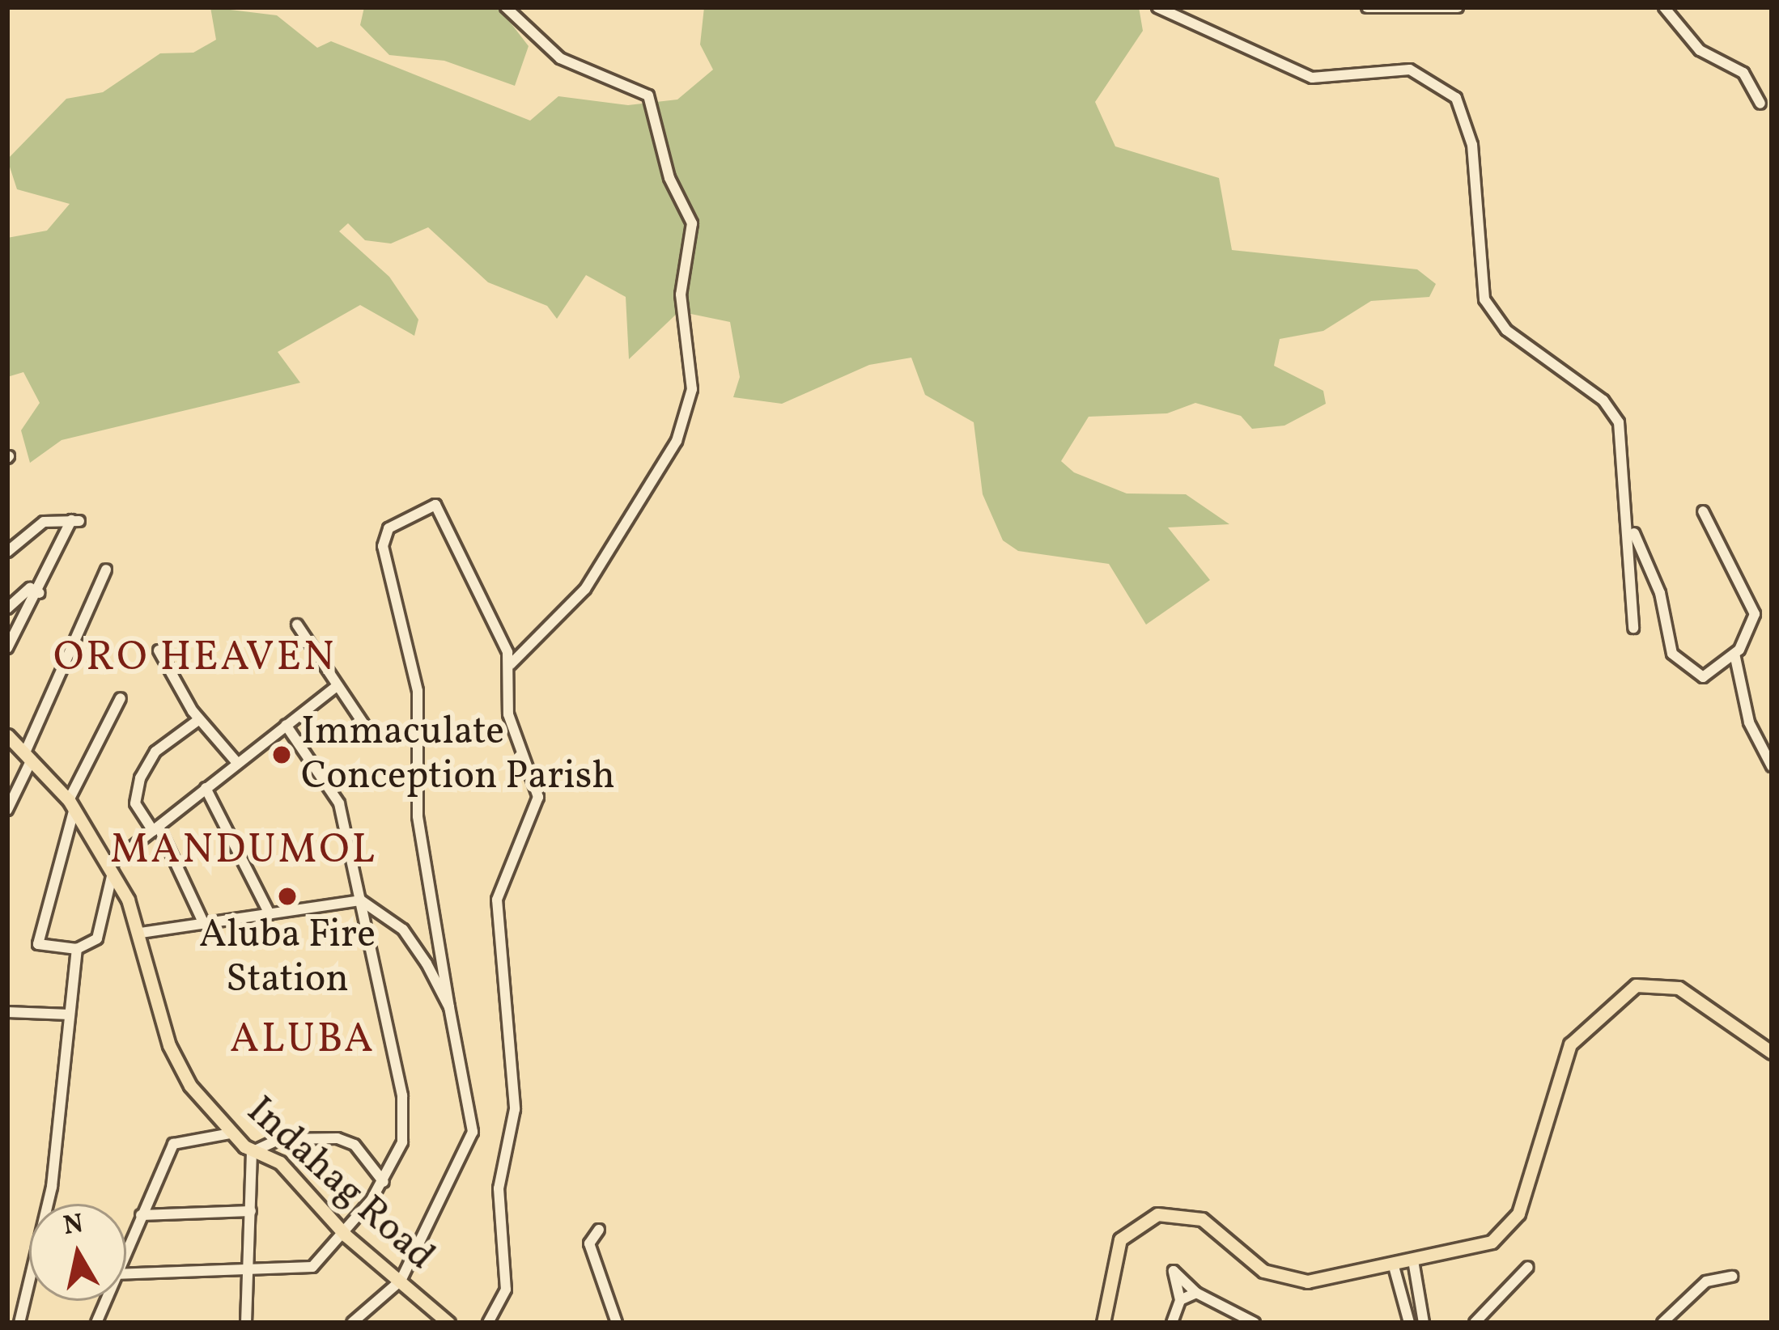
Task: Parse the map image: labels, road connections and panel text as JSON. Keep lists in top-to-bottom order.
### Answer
{
  "streets": {
    "main road": ["Indahag Road"]
  },
  "districts": ["ORO HEAVEN", "MANDUMOL", "ALUBA"],
  "places": ["Immaculate Conception Parish", "Aluba Fire Station"],
  "north": "top"
}
